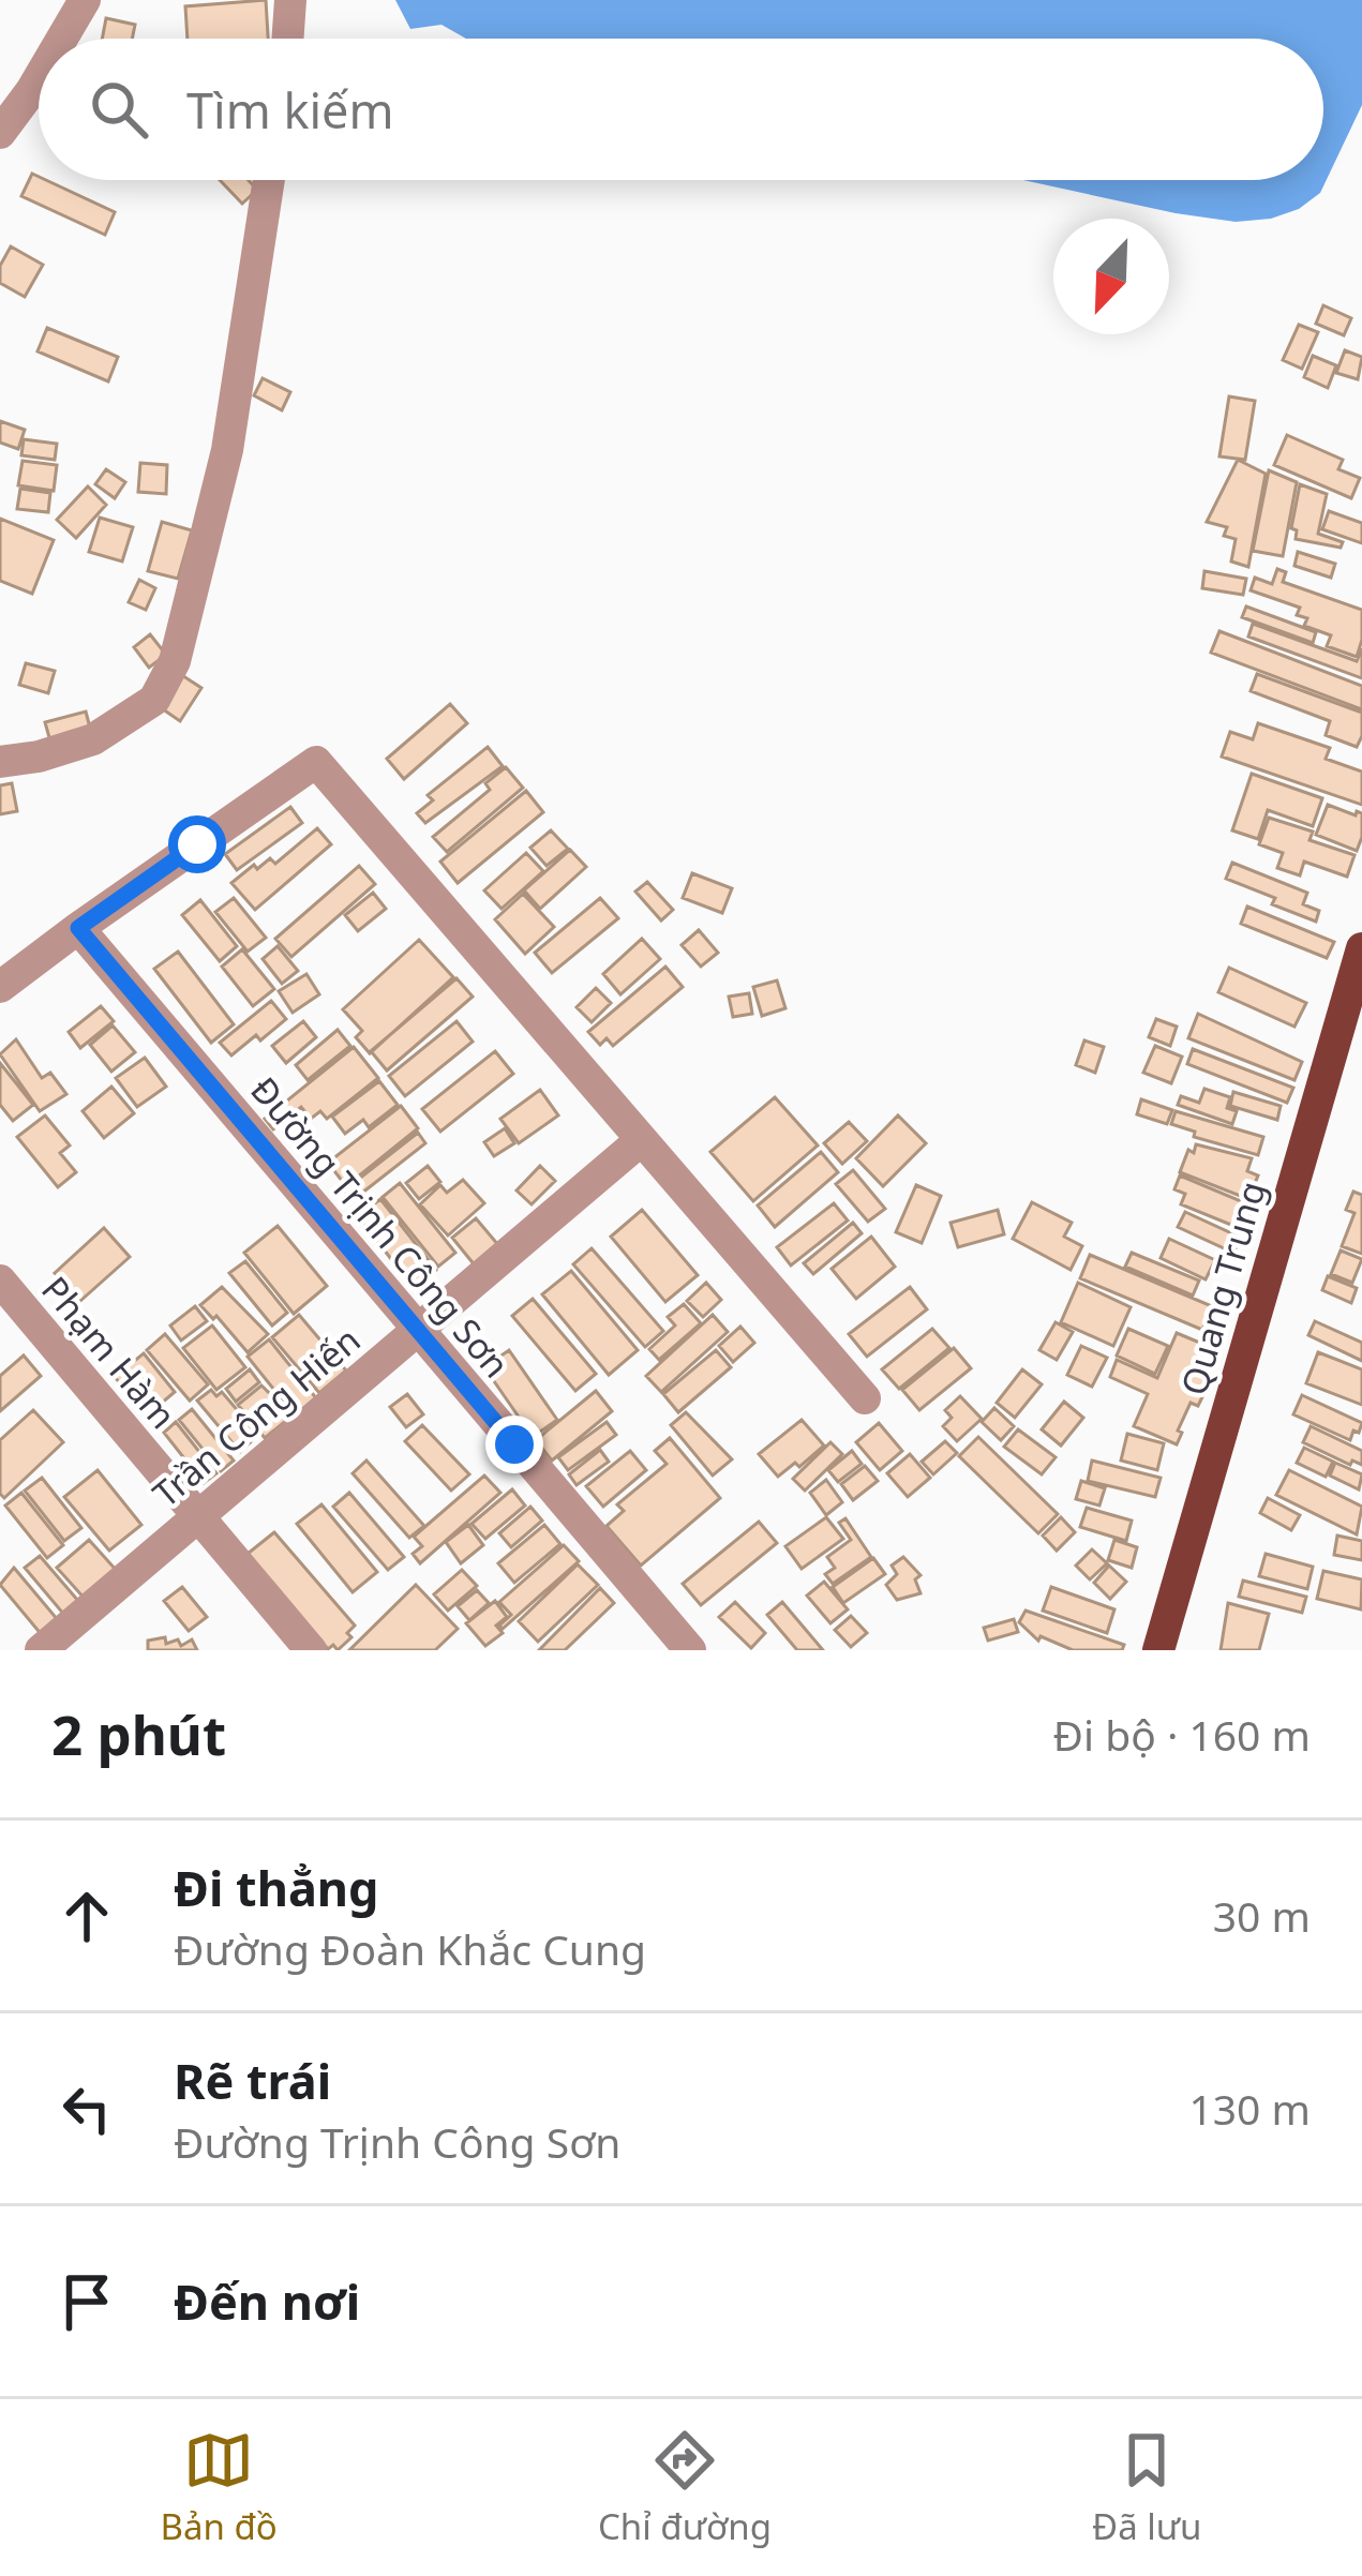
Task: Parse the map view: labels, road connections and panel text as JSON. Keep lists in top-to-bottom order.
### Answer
{
  "streets": {
    "main road": ["Quang Trung"],
    "street": ["Đường Trịnh Công Sơn", "Phạm Hàm", "Trần Công Hiến"]
  },
  "crossings": [
    ["Đường Trịnh Công Sơn", "Trần Công Hiến"],
    ["Phạm Hàm", "Trần Công Hiến"]
  ],
  "north": "bottom left",
  "page": {
    "search": "Tìm kiếm",
    "heading": ["2 phút", "Đi bộ · 160 m"],
    "list": [
      ["Đi thẳng", "Đường Đoàn Khắc Cung", "30 m"],
      ["Rẽ trái", "Đường Trịnh Công Sơn", "130 m"],
      "Đến nơi"
    ],
    "nav": ["Bản đồ", "Chỉ đường", "Đã lưu"]
  }
}
